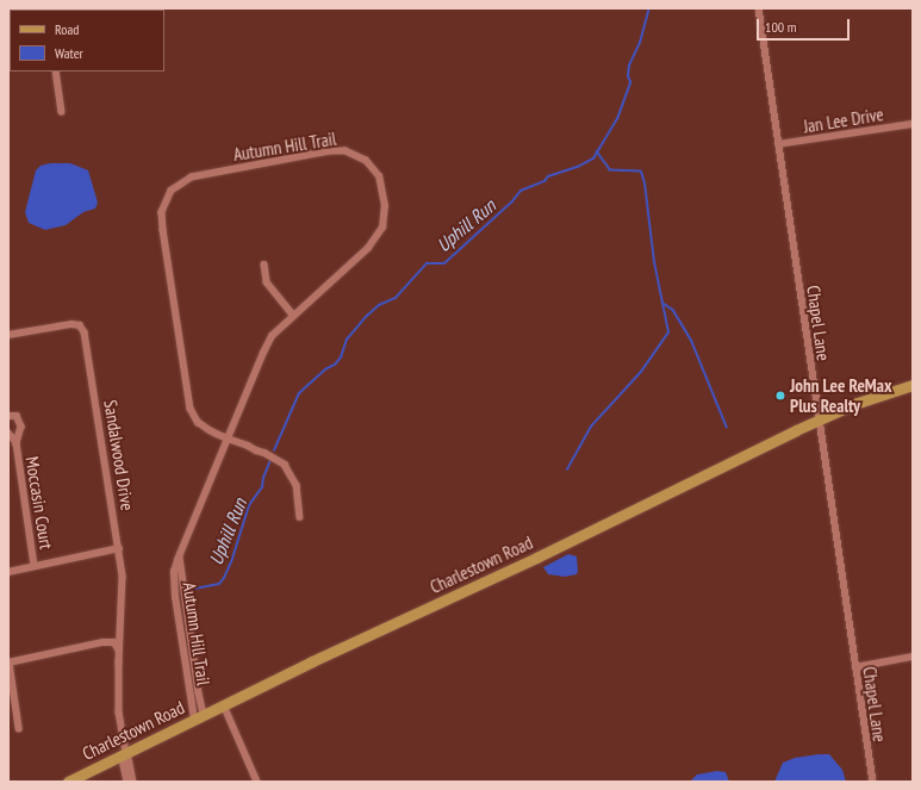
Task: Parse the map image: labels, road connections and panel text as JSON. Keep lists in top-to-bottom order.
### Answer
{
  "streets": {
    "main road": ["Charlestown Road"],
    "street": [
      "Jan Lee Drive",
      "Autumn Hill Trail",
      "Chapel Lane",
      "Sandalwood Drive",
      "Moccasin Court"
    ]
  },
  "crossings": [
    ["Jan Lee Drive", "Chapel Lane"],
    ["Autumn Hill Trail", "Charlestown Road"],
    ["Chapel Lane", "Charlestown Road"]
  ],
  "water": ["Uphill Run"],
  "places": ["John Lee ReMax Plus Realty"],
  "legend": ["Road", "Water"],
  "scale_bar": "100 m"
}
